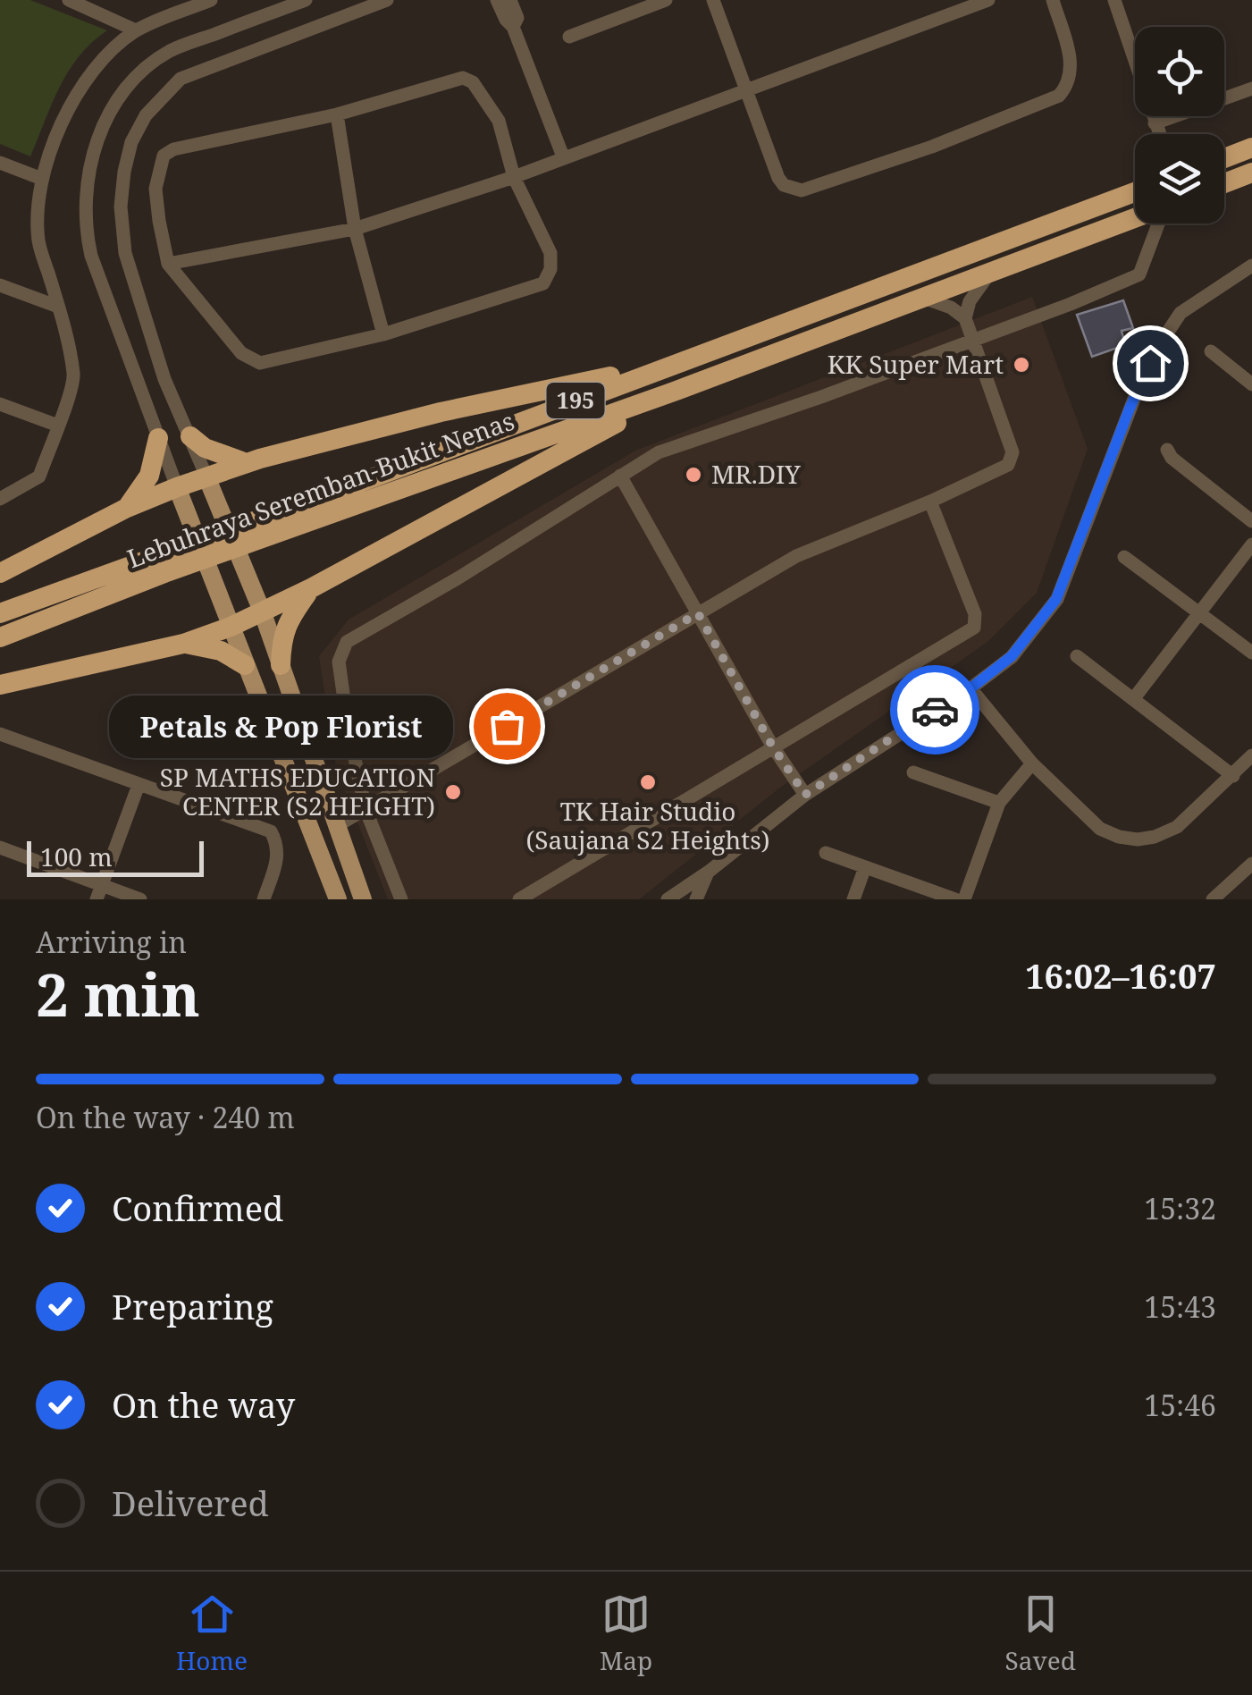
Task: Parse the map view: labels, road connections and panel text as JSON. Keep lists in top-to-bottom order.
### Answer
{
  "streets": {
    "highway": ["195", "Lebuhraya Seremban-Bukit Nenas"]
  },
  "places": [
    "KK Super Mart",
    "MR.DIY",
    "Petals & Pop Florist",
    "TK Hair Studio (Saujana S2 Heights)",
    "SP MATHS EDUCATION CENTER (S2 HEIGHT)"
  ],
  "scale_bar": "100 m",
  "page": {
    "bubble": "Petals & Pop Florist",
    "scale": "100 m",
    "heading": ["2 min", "Arriving in", "16:02–16:07"],
    "bar": "On the way · 240 m",
    "list": [
      ["Confirmed", "15:32"],
      ["Preparing", "15:43"],
      ["On the way", "15:46"],
      "Delivered"
    ],
    "tabs": ["Home", "Map", "Saved"]
  }
}
